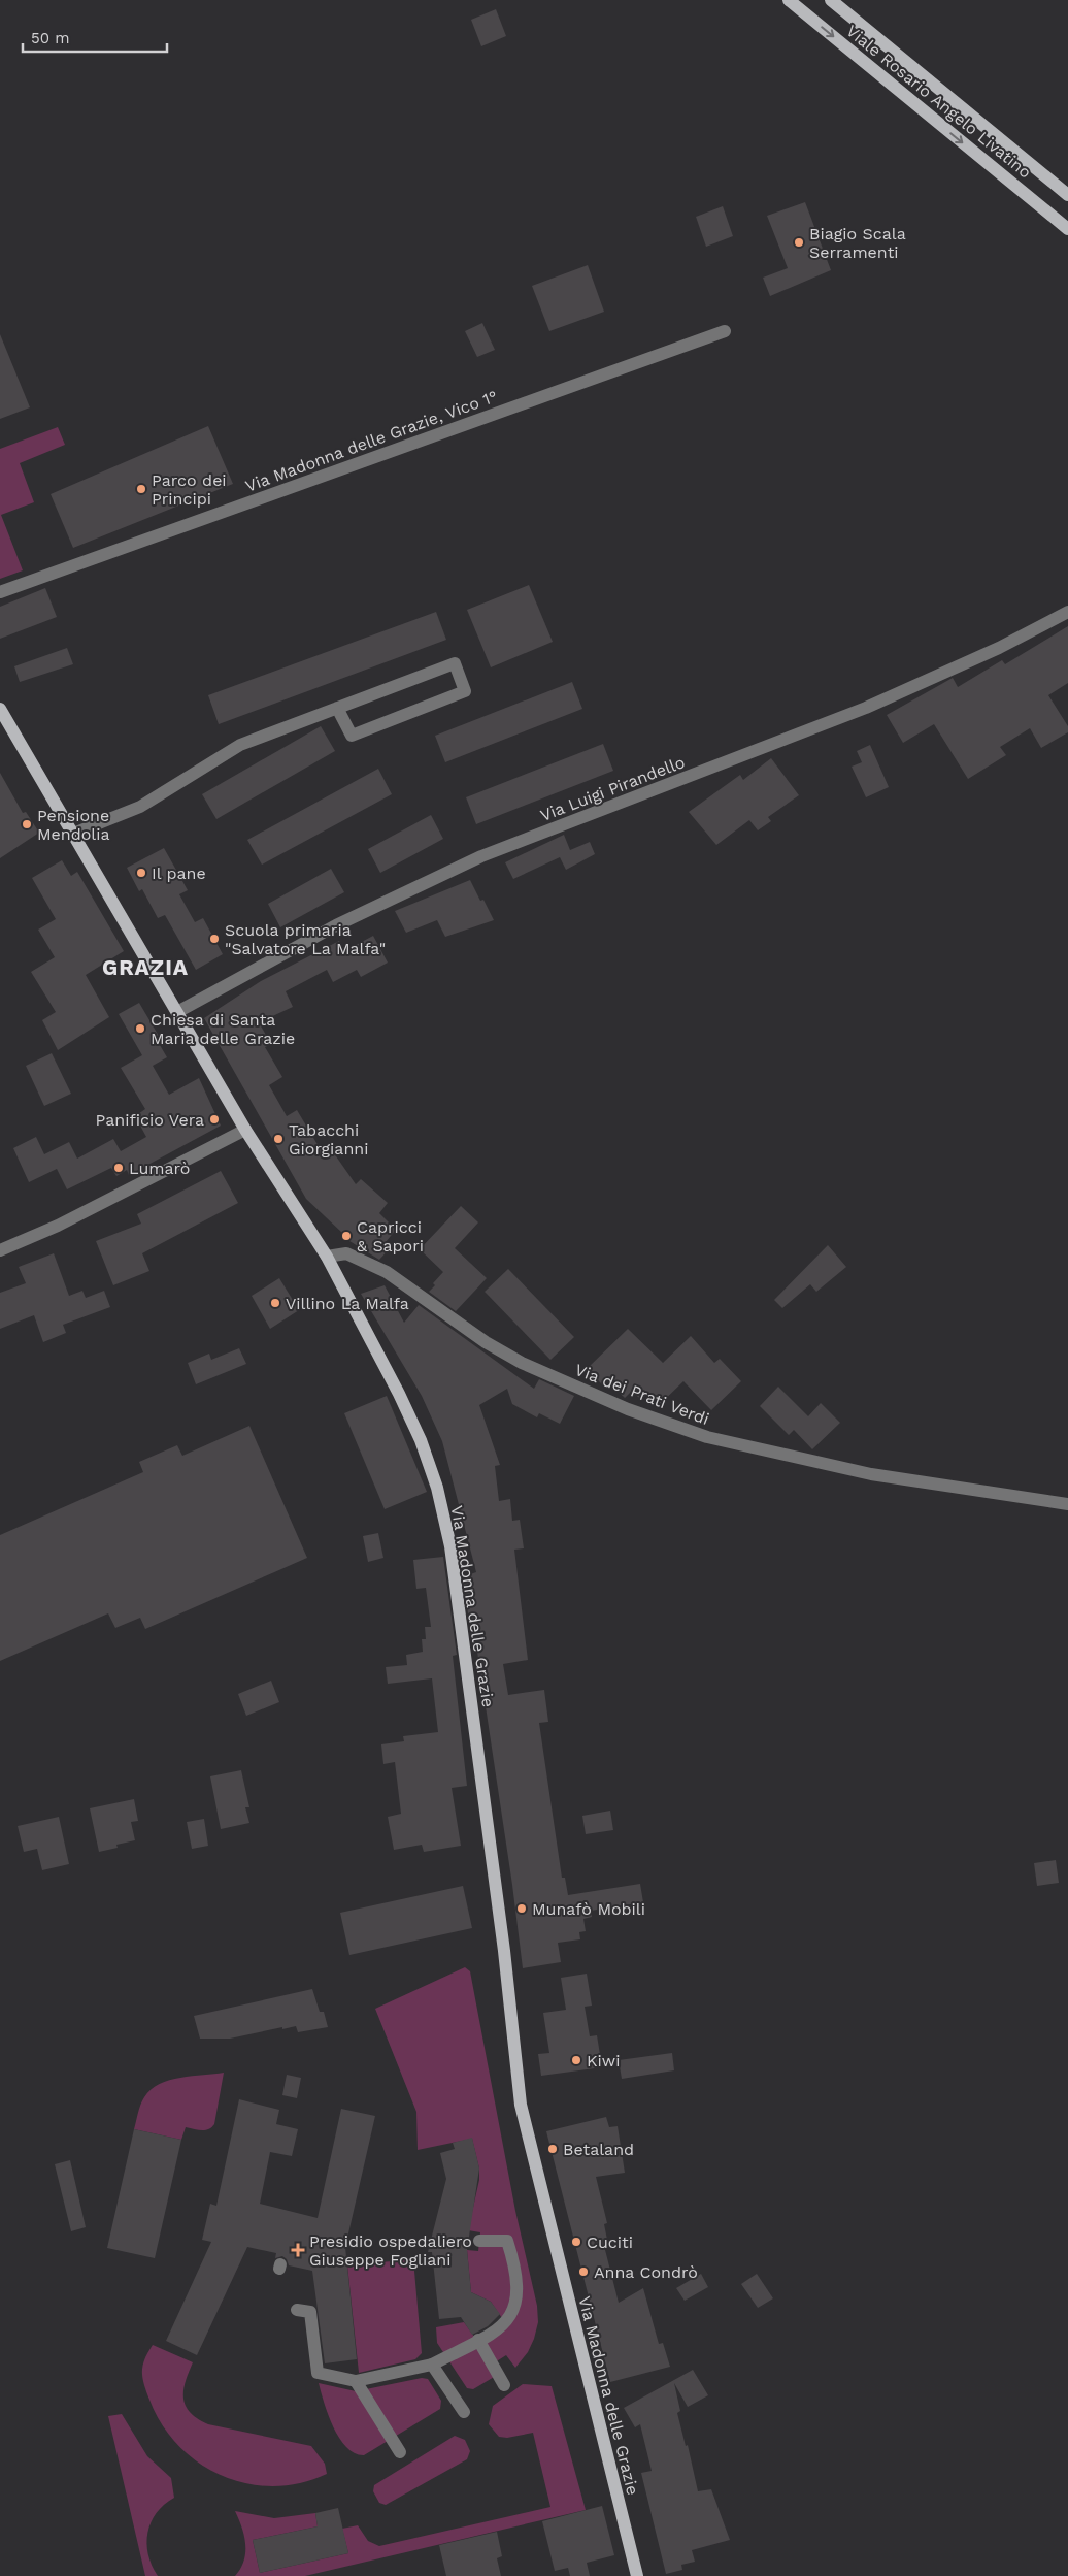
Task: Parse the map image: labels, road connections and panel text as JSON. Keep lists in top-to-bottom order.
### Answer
{
  "streets": {
    "main road": ["Viale Rosario Angelo Livatino", "Via Madonna delle Grazie"],
    "street": ["Via Madonna delle Grazie, Vico 1°", "Via Luigi Pirandello", "Via dei Prati Verdi"]
  },
  "crossings": [
    ["Via Luigi Pirandello", "Via Madonna delle Grazie"],
    ["Via dei Prati Verdi", "Via Madonna delle Grazie"]
  ],
  "districts": ["GRAZIA"],
  "places": {
    "other": [
      "Biagio Scala Serramenti",
      "Parco dei Principi",
      "Pensione Mendolia",
      "Il pane",
      "Scuola primaria \"Salvatore La Malfa\"",
      "Chiesa di Santa Maria delle Grazie",
      "Panificio Vera",
      "Tabacchi Giorgianni",
      "Lumarò",
      "Capricci & Sapori",
      "Villino La Malfa",
      "Munafò Mobili",
      "Kiwi",
      "Betaland",
      "Cuciti",
      "Anna Condrò"
    ],
    "health": ["Presidio ospedaliero Giuseppe Fogliani"]
  },
  "scale_bar": "50 m"
}
